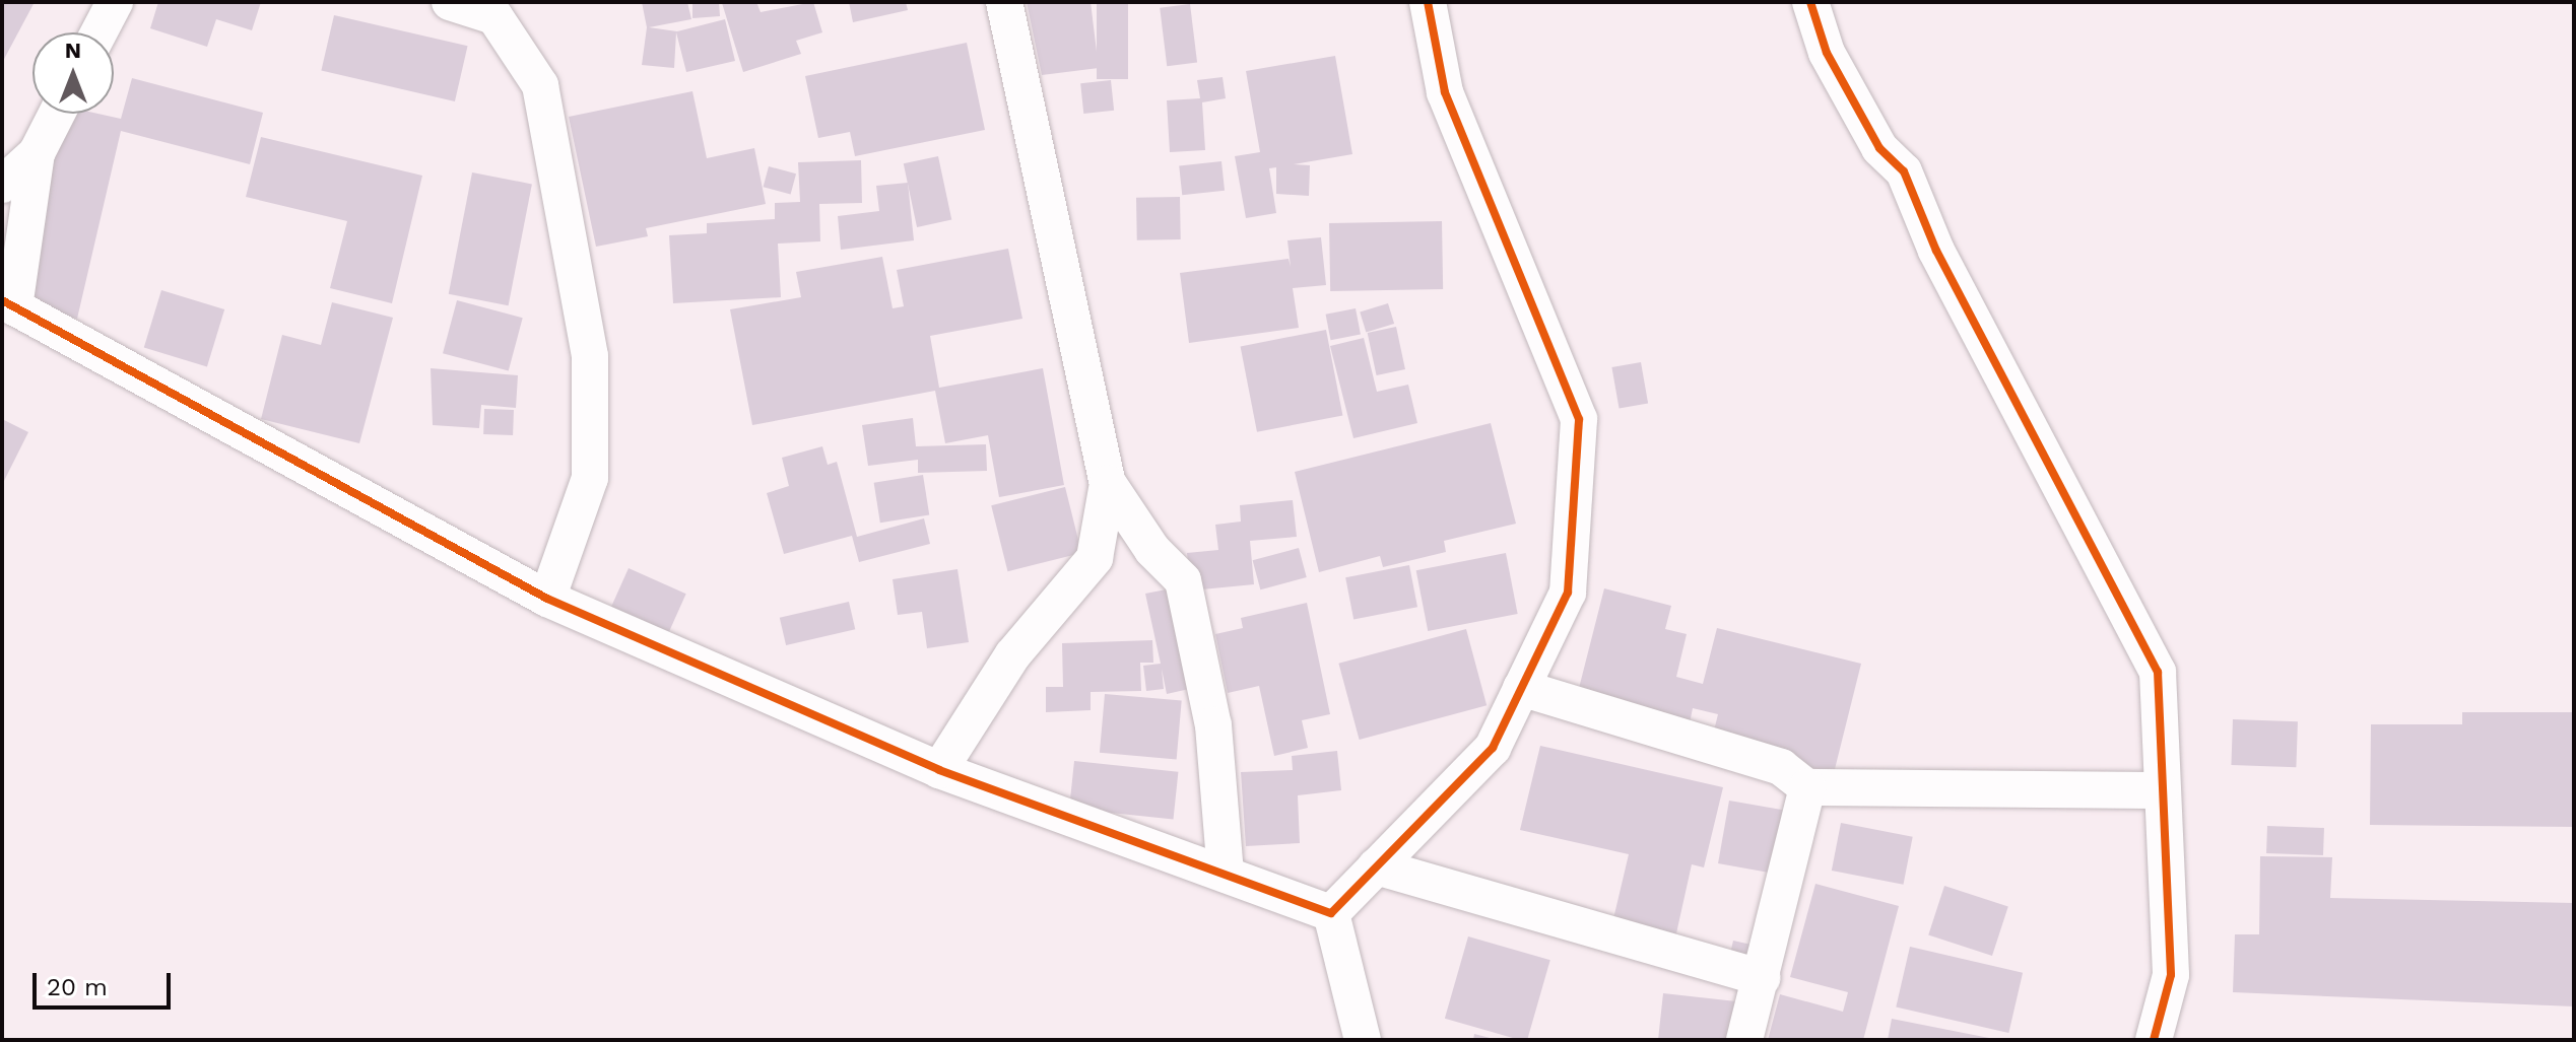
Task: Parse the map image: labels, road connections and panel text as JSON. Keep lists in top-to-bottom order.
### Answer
{
  "scale_bar": "20 m",
  "north": "top"
}
